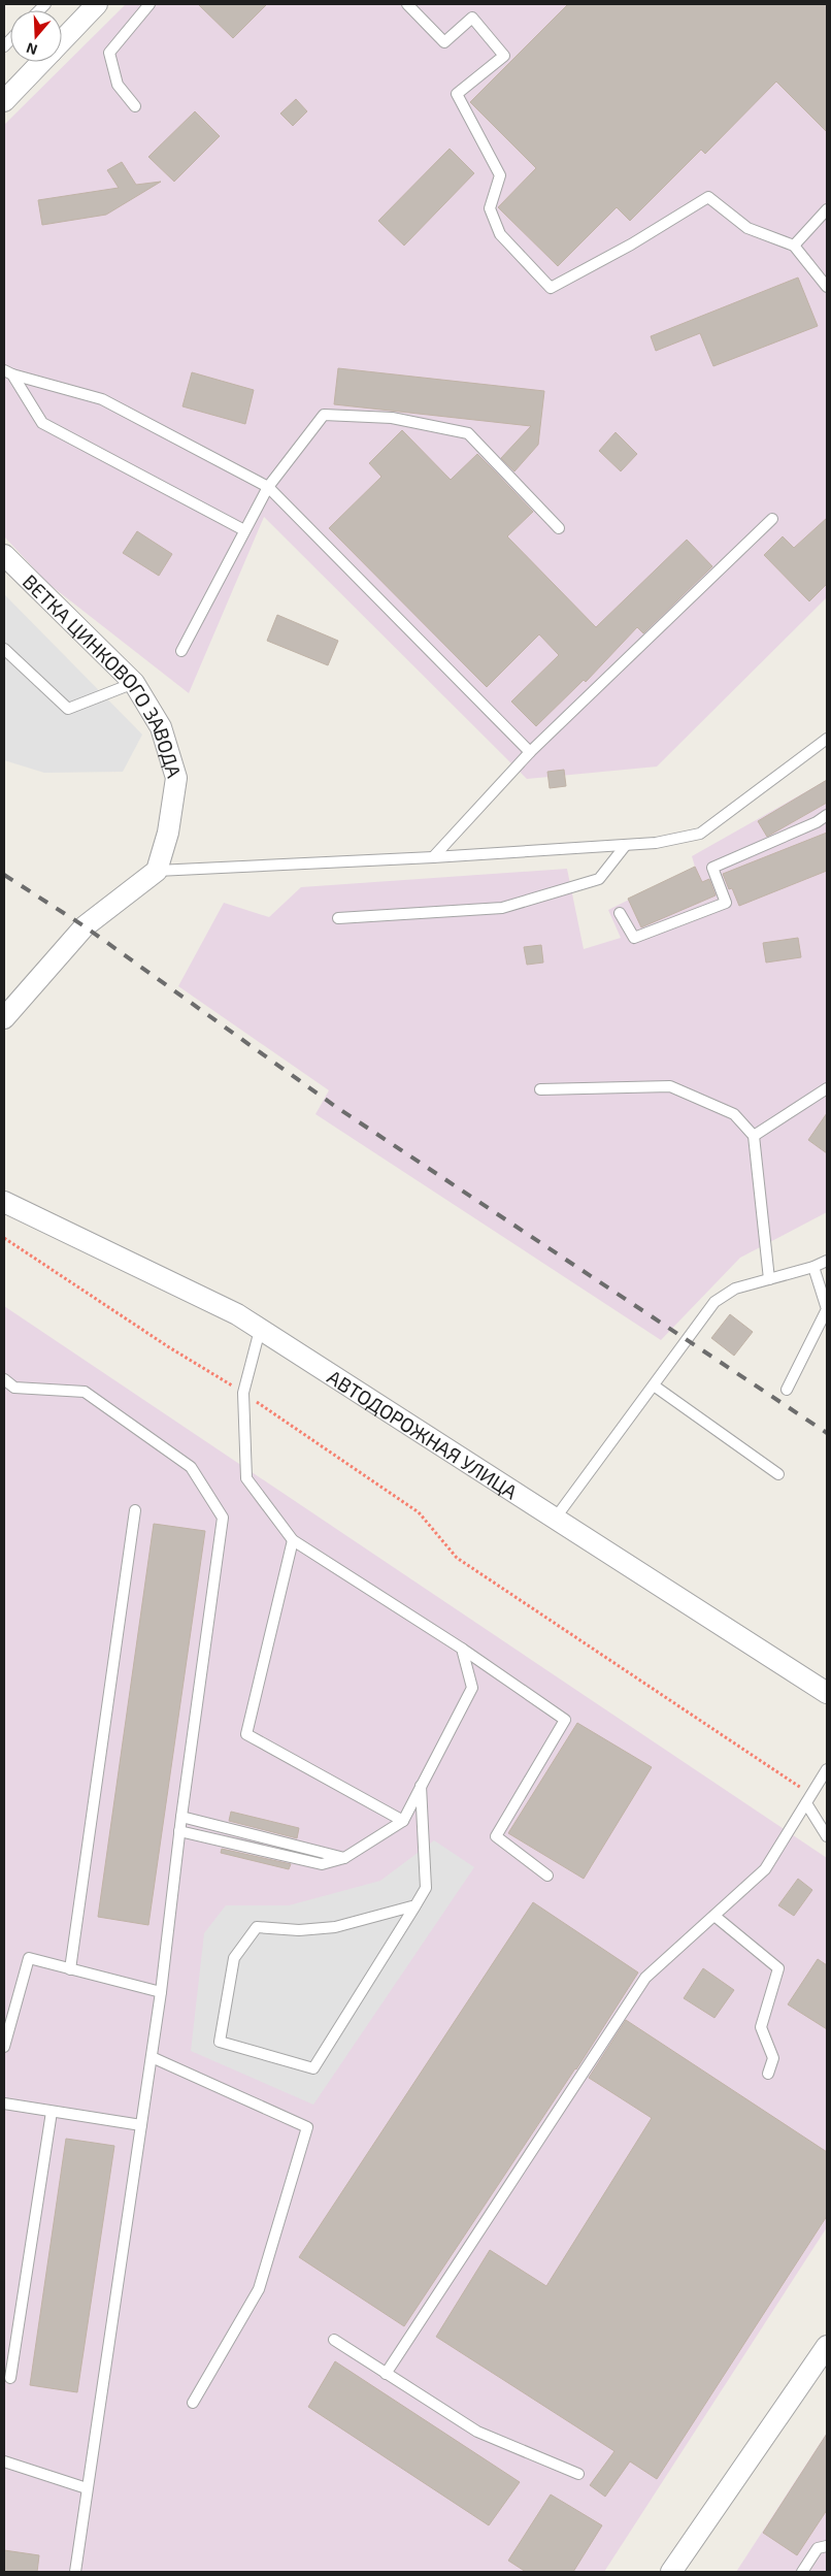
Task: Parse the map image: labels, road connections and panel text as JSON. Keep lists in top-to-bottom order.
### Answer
{
  "streets": {
    "street": ["ВЕТКА ЦИНКОВОГО ЗАВОДА", "АВТОДОРОЖНАЯ УЛИЦА"]
  },
  "north": "bottom"
}
